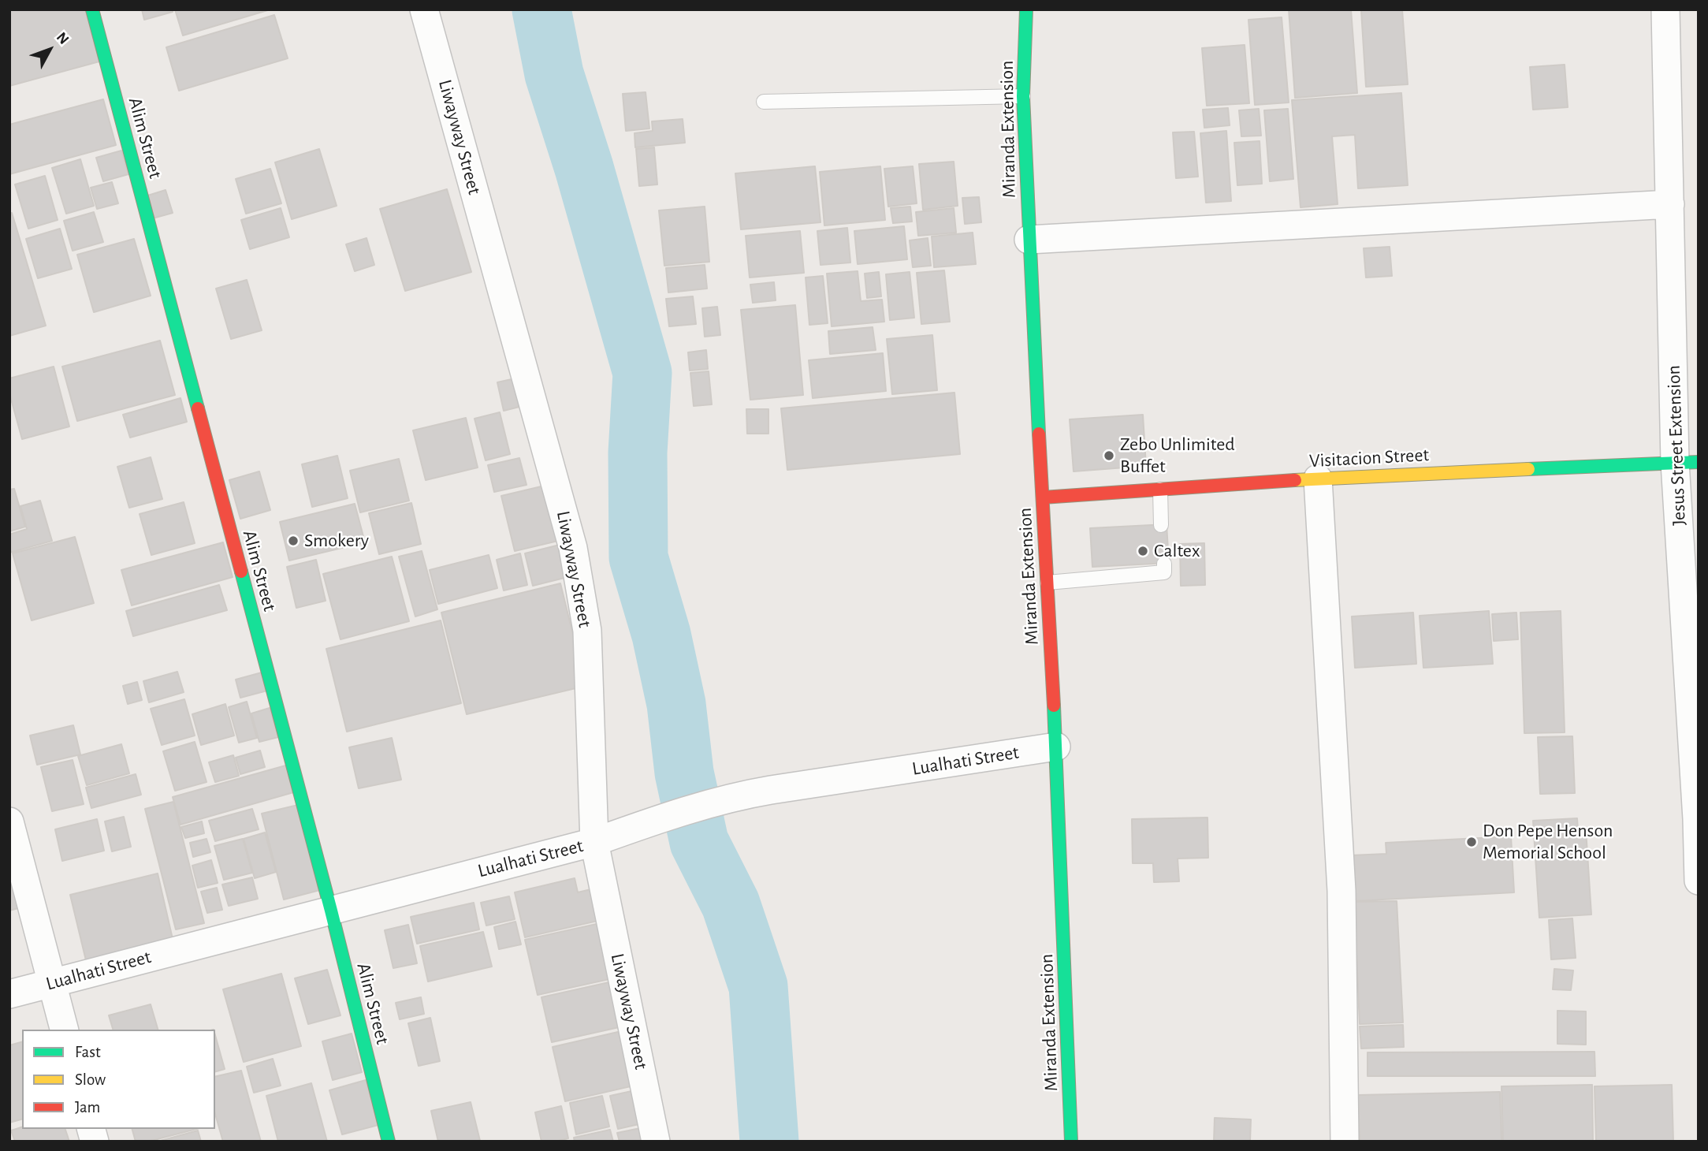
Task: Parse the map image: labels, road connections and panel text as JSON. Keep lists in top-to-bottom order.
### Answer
{
  "streets": {
    "street": [
      "Miranda Extension",
      "Liwayway Street",
      "Alim Street",
      "Jesus Street Extension",
      "Visitacion Street",
      "Lualhati Street"
    ]
  },
  "crossings": [
    ["Miranda Extension", "Visitacion Street"],
    ["Miranda Extension", "Lualhati Street"],
    ["Liwayway Street", "Lualhati Street"],
    ["Alim Street", "Lualhati Street"],
    ["Jesus Street Extension", "Visitacion Street"]
  ],
  "places": [
    "Zebo Unlimited Buffet",
    "Smokery",
    "Caltex",
    "Don Pepe Henson Memorial School"
  ],
  "legend": ["Fast", "Slow", "Jam"],
  "north": "top right"
}
